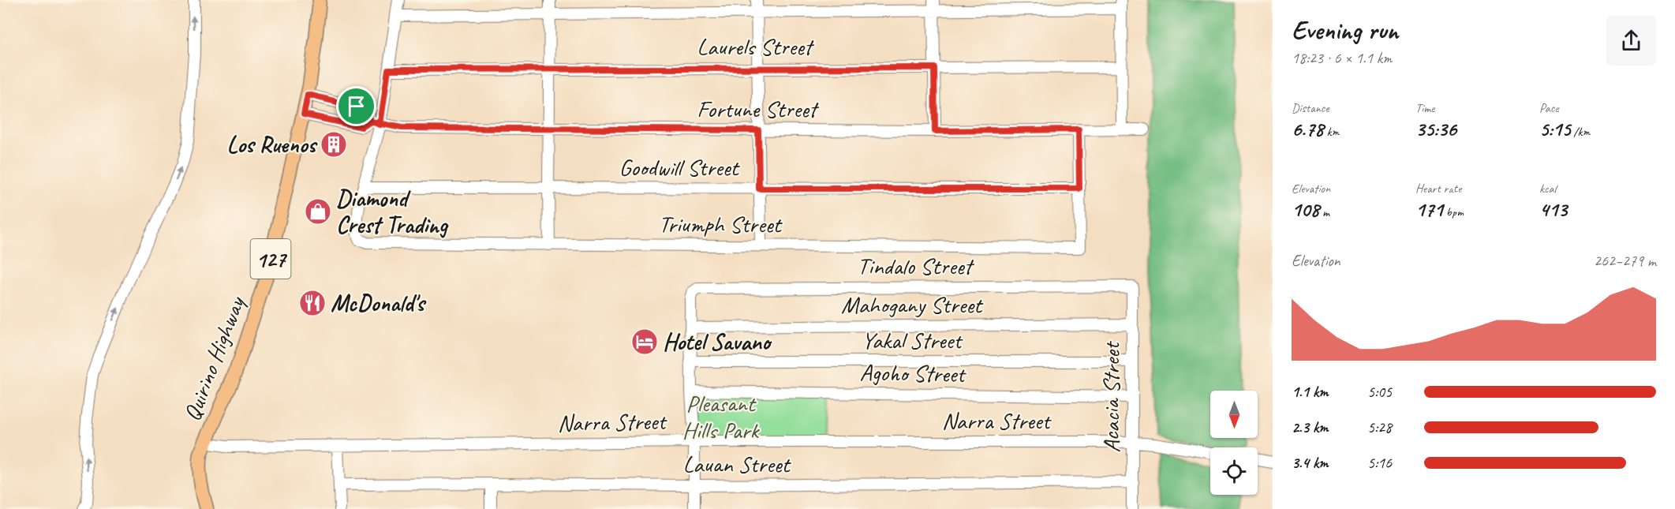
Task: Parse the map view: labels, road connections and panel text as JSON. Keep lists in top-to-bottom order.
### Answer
{
  "streets": {
    "main road": ["127", "Quirino Highway"],
    "street": [
      "Laurels Street",
      "Fortune Street",
      "Goodwill Street",
      "Triumph Street",
      "Tindalo Street",
      "Mahogany Street",
      "Yakal Street",
      "Agoho Street",
      "Acacia Street",
      "Narra Street",
      "Lauan Street"
    ]
  },
  "crossings": [
    ["Fortune Street", "Quirino Highway"],
    ["Goodwill Street", "Triumph Street"],
    ["Tindalo Street", "Mahogany Street"],
    ["Tindalo Street", "Acacia Street"],
    ["Mahogany Street", "Acacia Street"],
    ["Yakal Street", "Acacia Street"],
    ["Quirino Highway", "Narra Street"],
    ["Agoho Street", "Acacia Street"],
    ["Acacia Street", "Narra Street"],
    ["Acacia Street", "Lauan Street"]
  ],
  "parks": ["Pleasant Hills Park"],
  "places": {
    "building": ["Los Ruenos"],
    "shop": ["Diamond Crest Trading"],
    "restaurant": ["McDonald's"],
    "hotel": ["Hotel Savano"]
  },
  "north": "bottom",
  "page": {
    "heading": ["Evening run", "18:23 · 6 × 1.1 km"],
    "stats": [
      ["Distance", "6.78 km"],
      ["Time", "35:36"],
      ["Pace", "5:15 /km"],
      ["Elevation", "108 m"],
      ["Heart rate", "171 bpm"],
      ["kcal", "413"]
    ],
    "chart": ["Elevation", "262–279 m"],
    "list": [
      {
        "name": "1.1 km",
        "note": "5:05"
      },
      {
        "name": "2.3 km",
        "note": "5:28"
      },
      {
        "name": "3.4 km",
        "note": "5:16"
      }
    ]
  }
}
